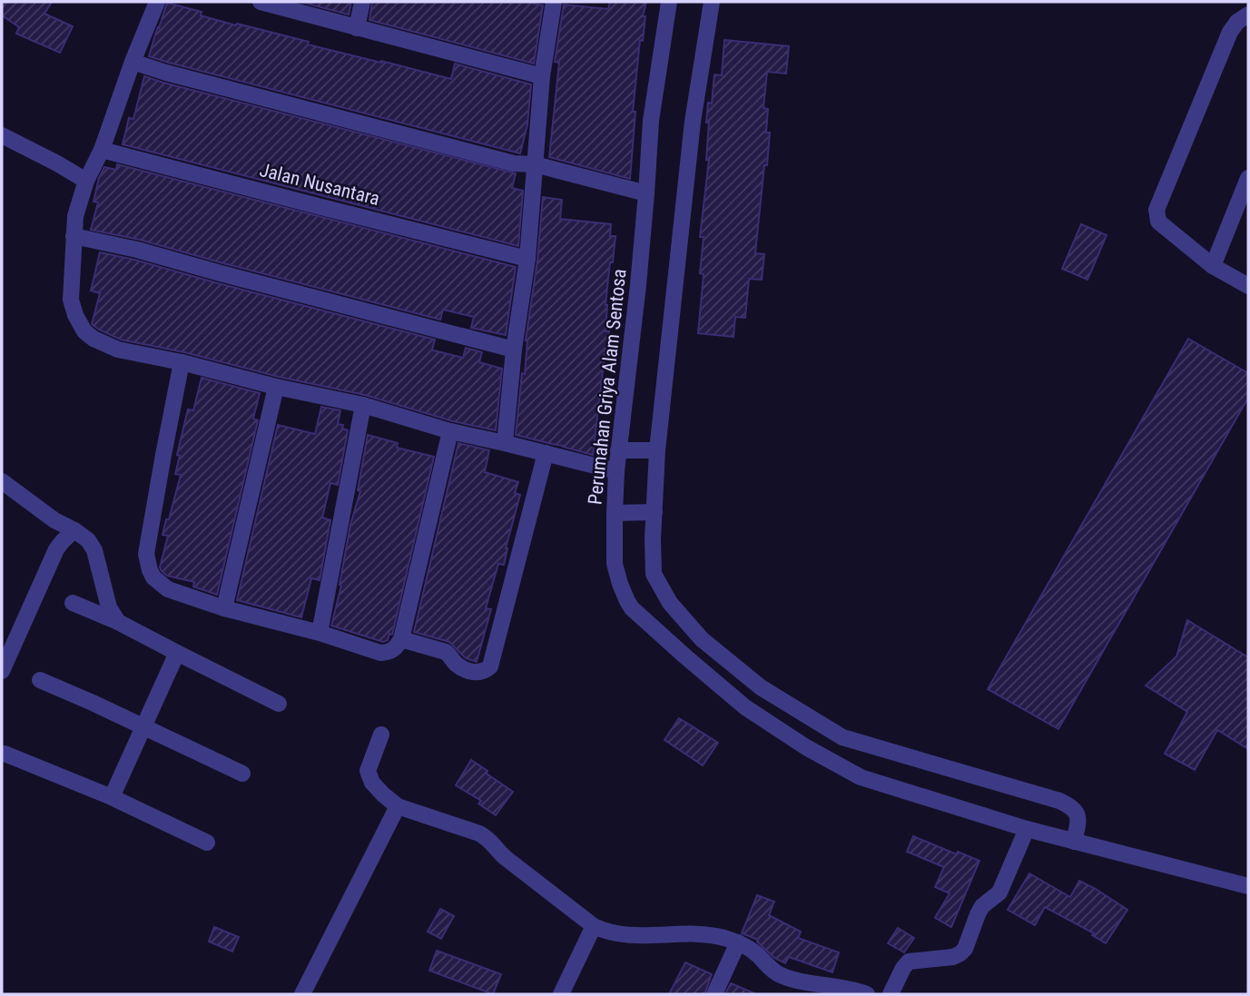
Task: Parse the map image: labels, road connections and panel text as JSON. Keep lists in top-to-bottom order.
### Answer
{
  "streets": {
    "street": ["Jalan Nusantara", "Perumahan Griya Alam Sentosa"]
  }
}
